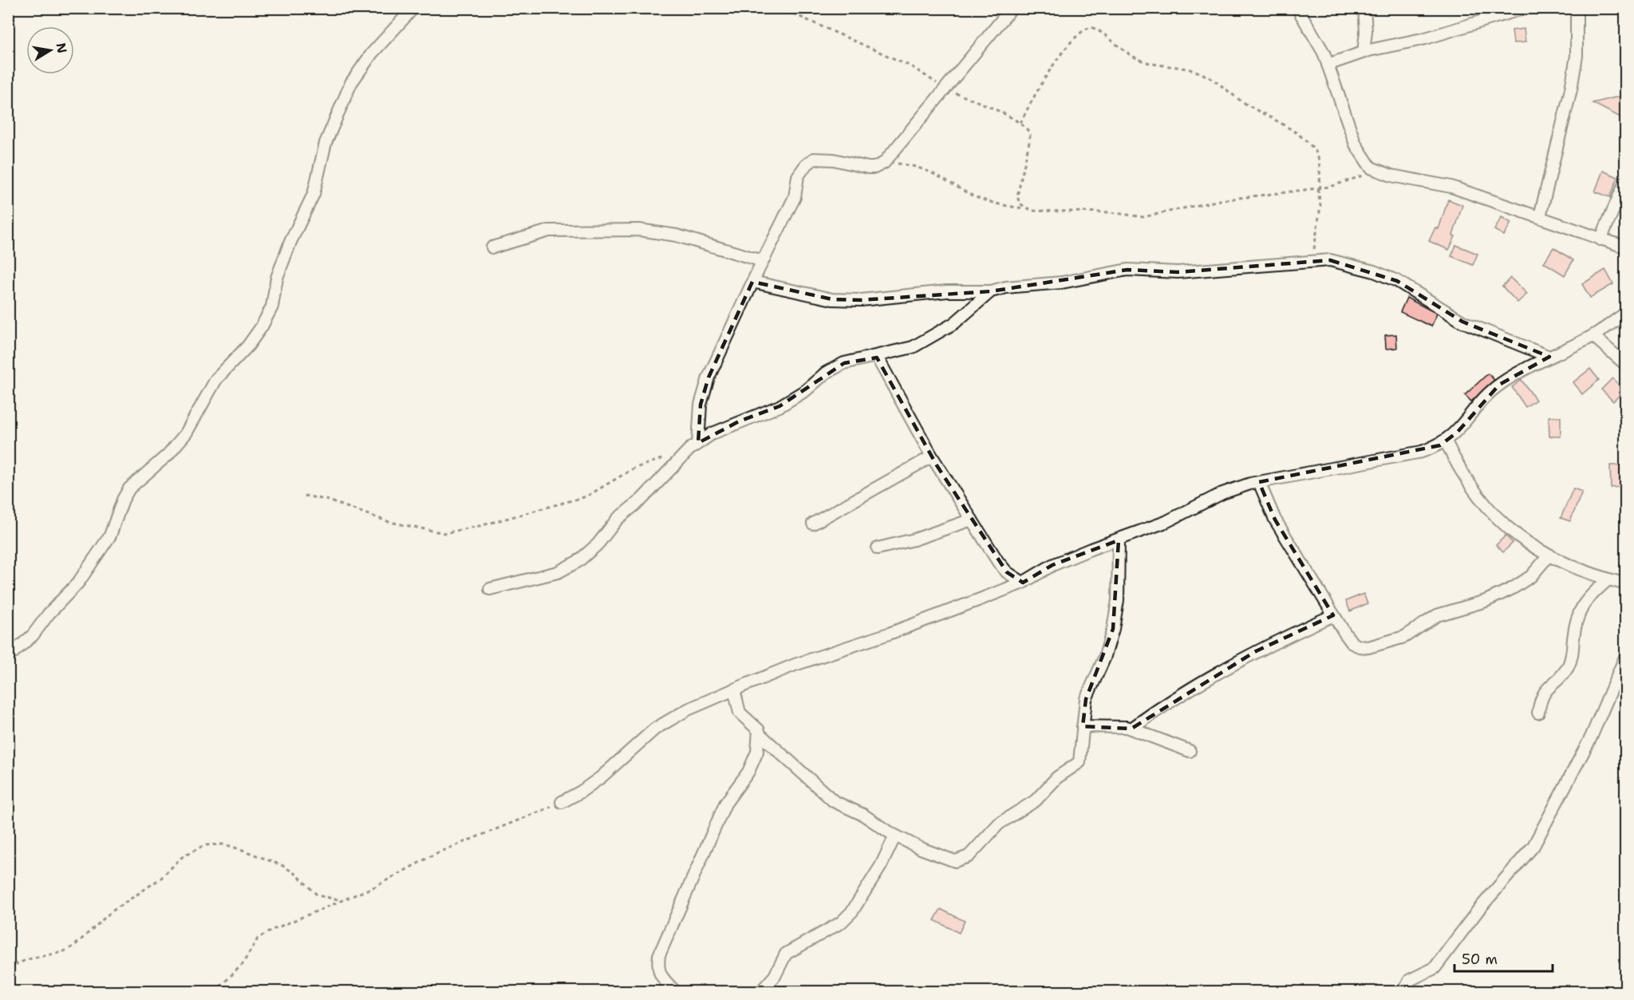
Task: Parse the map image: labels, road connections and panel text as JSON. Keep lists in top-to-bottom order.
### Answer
{
  "scale_bar": "50 m",
  "north": "right"
}
